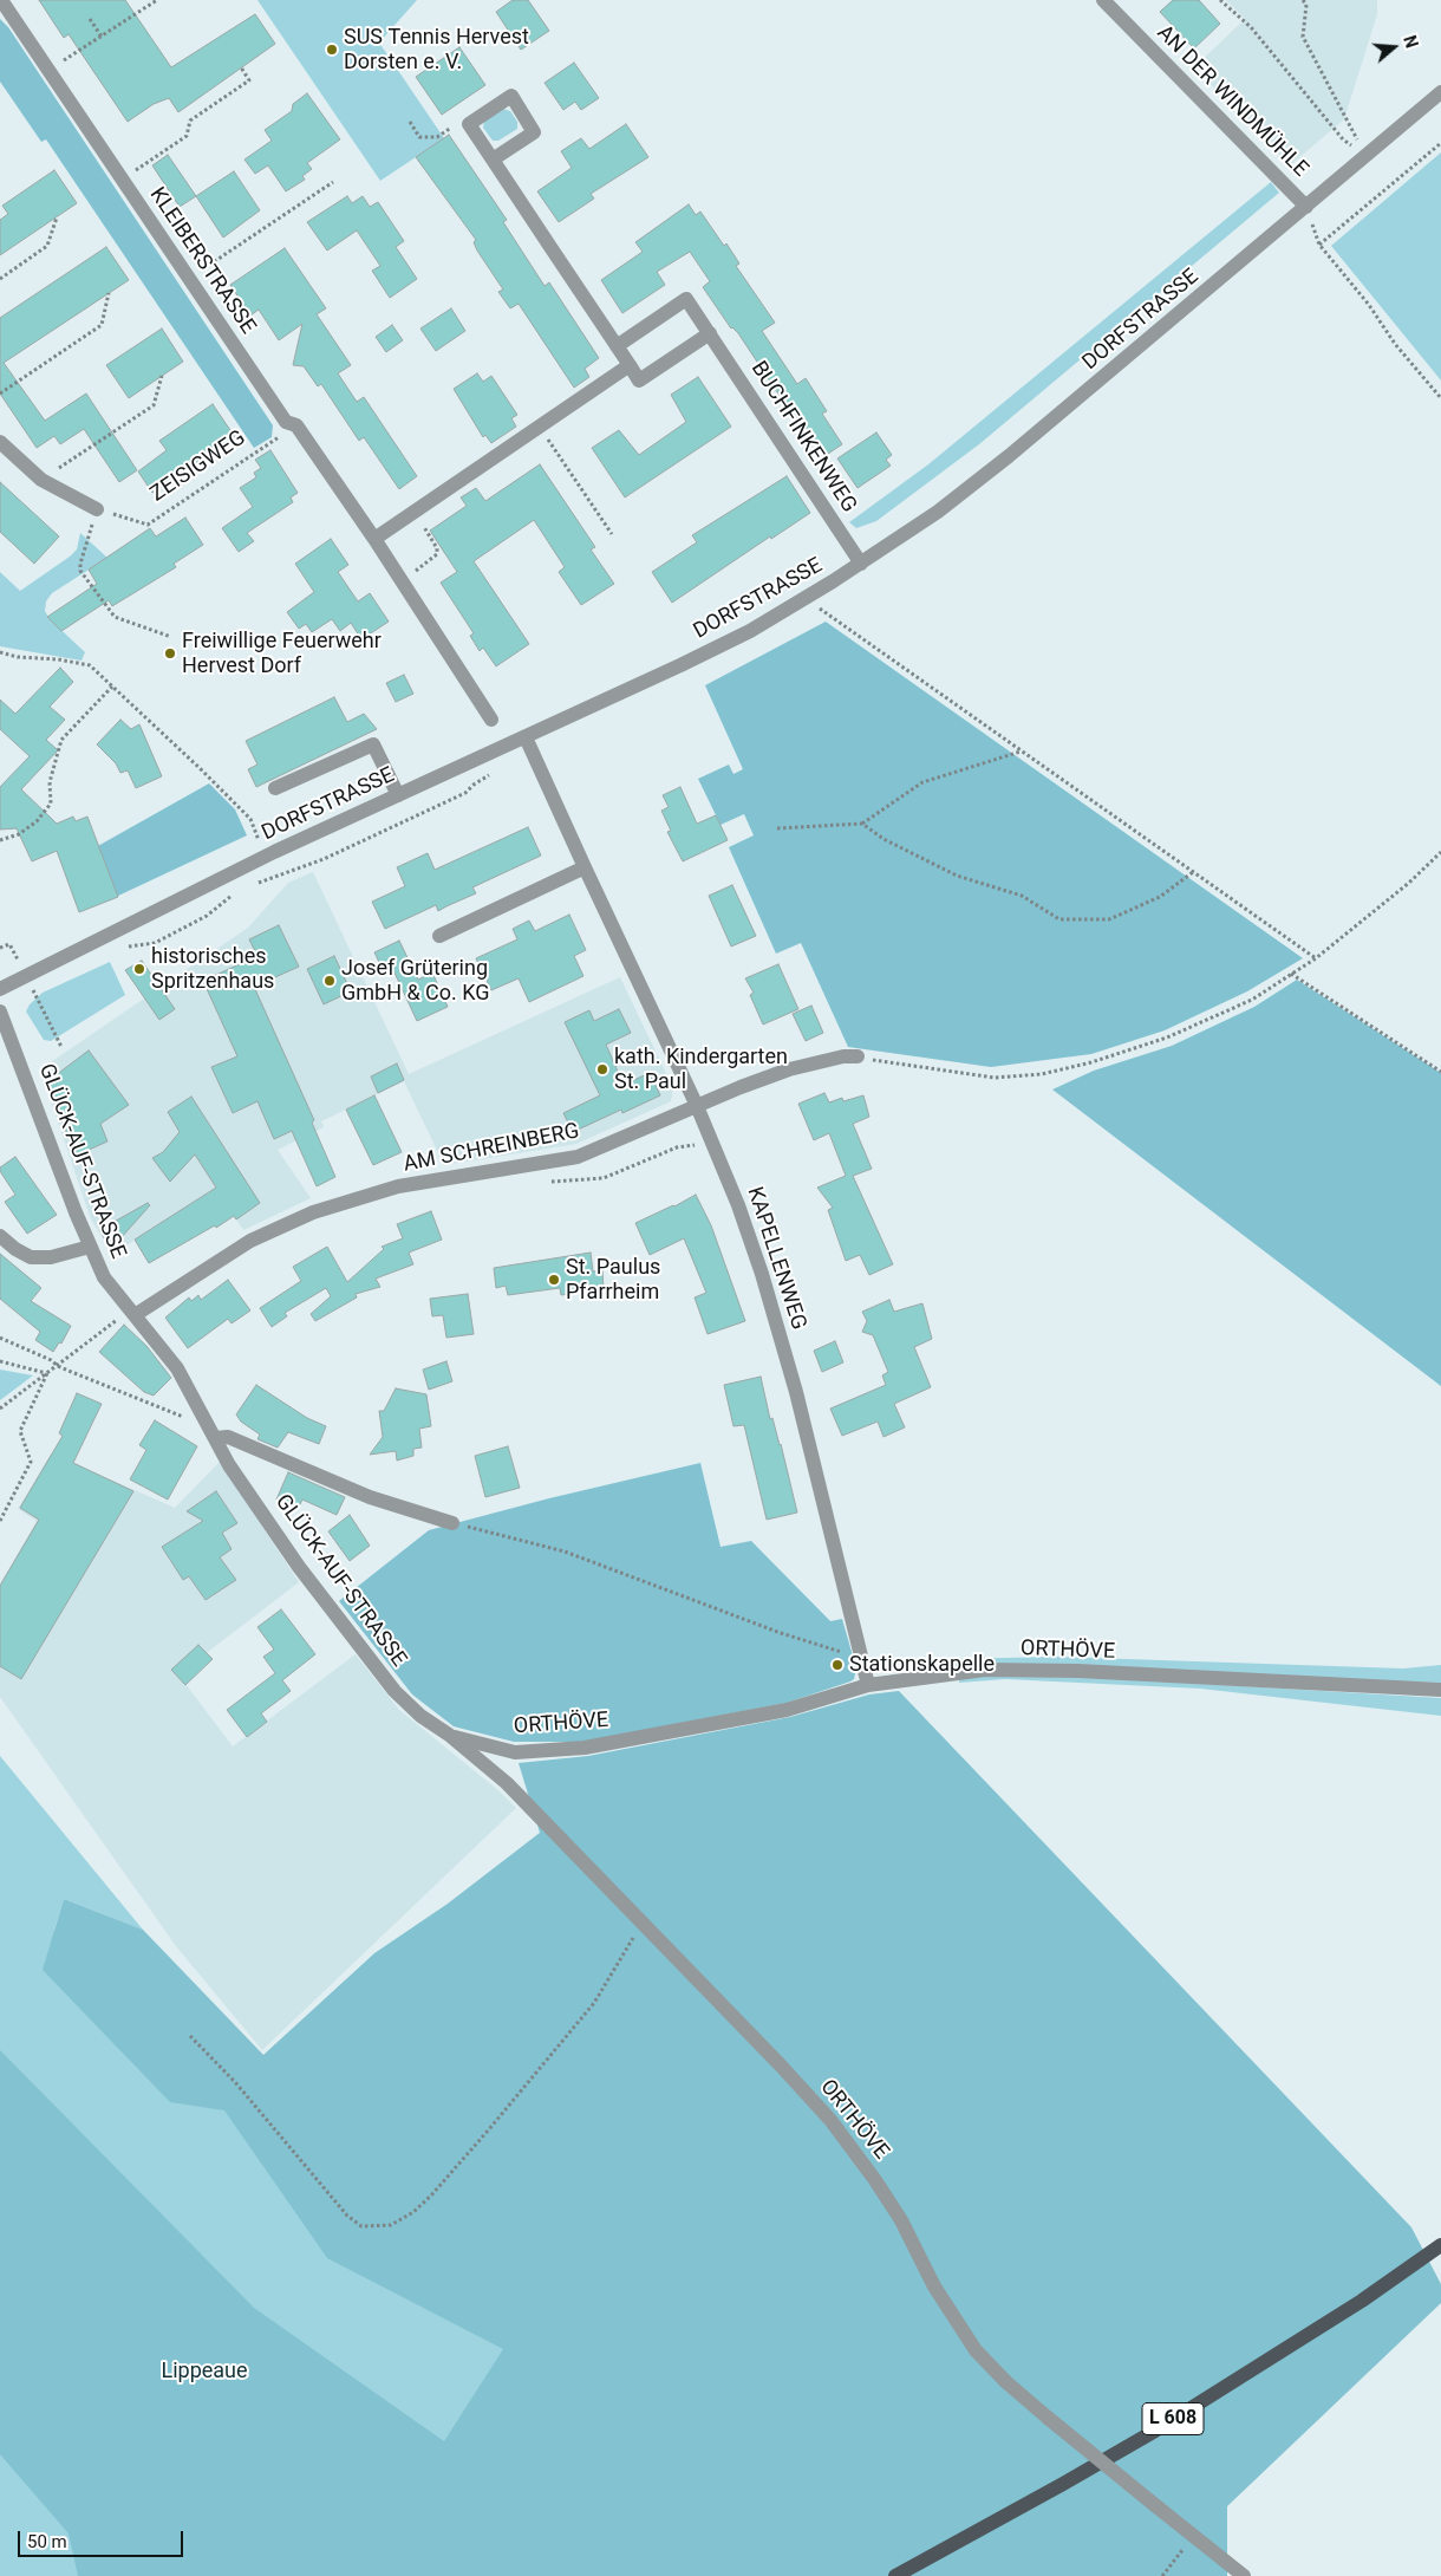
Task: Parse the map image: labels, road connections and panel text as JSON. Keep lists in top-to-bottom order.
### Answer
{
  "streets": {
    "main road": ["L 608"],
    "street": [
      "AN DER WINDMÜHLE",
      "KLEIBERSTRASSE",
      "DORFSTRASSE",
      "BUCHFINKENWEG",
      "AM SCHREINBERG",
      "GLÜCK-AUF-STRASSE",
      "KAPELLENWEG",
      "ORTHÖVE"
    ],
    "path": ["ZEISIGWEG"]
  },
  "crossings": [
    ["AN DER WINDMÜHLE", "DORFSTRASSE"],
    ["KLEIBERSTRASSE", "ZEISIGWEG"],
    ["DORFSTRASSE", "BUCHFINKENWEG"],
    ["DORFSTRASSE", "KAPELLENWEG"],
    ["AM SCHREINBERG", "GLÜCK-AUF-STRASSE"],
    ["AM SCHREINBERG", "KAPELLENWEG"],
    ["GLÜCK-AUF-STRASSE", "ORTHÖVE"],
    ["KAPELLENWEG", "ORTHÖVE"]
  ],
  "parks": ["Lippeaue"],
  "places": [
    "SUS Tennis Hervest Dorsten e. V.",
    "Freiwillige Feuerwehr Hervest Dorf",
    "historisches Spritzenhaus",
    "Josef Grütering GmbH & Co. KG",
    "kath. Kindergarten St. Paul",
    "St. Paulus Pfarrheim",
    "Stationskapelle"
  ],
  "scale_bar": "50 m",
  "north": "right"
}
